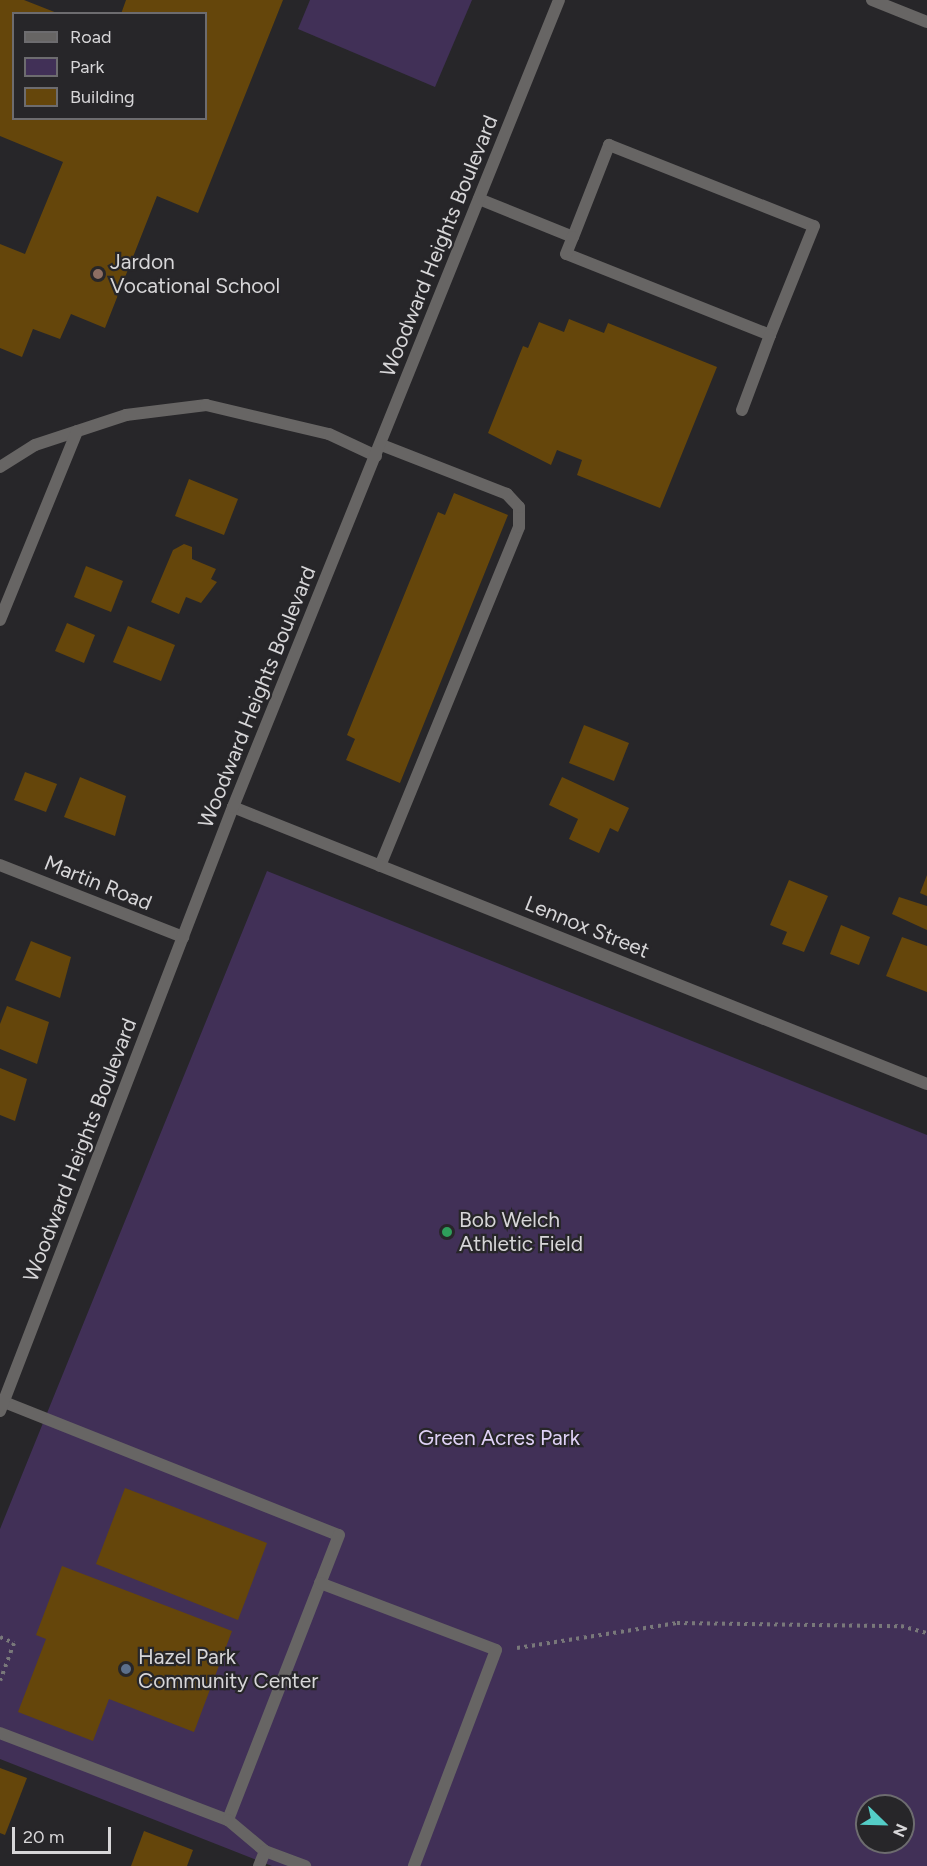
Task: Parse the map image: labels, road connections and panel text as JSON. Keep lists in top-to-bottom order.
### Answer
{
  "streets": {
    "street": ["Woodward Heights Boulevard", "Martin Road", "Lennox Street"]
  },
  "crossings": [
    ["Woodward Heights Boulevard", "Martin Road"],
    ["Woodward Heights Boulevard", "Lennox Street"]
  ],
  "parks": ["Green Acres Park"],
  "places": ["Jardon Vocational School", "Bob Welch Athletic Field", "Hazel Park Community Center"],
  "legend": ["Road", "Park", "Building"],
  "scale_bar": "20 m",
  "north": "bottom right"
}
